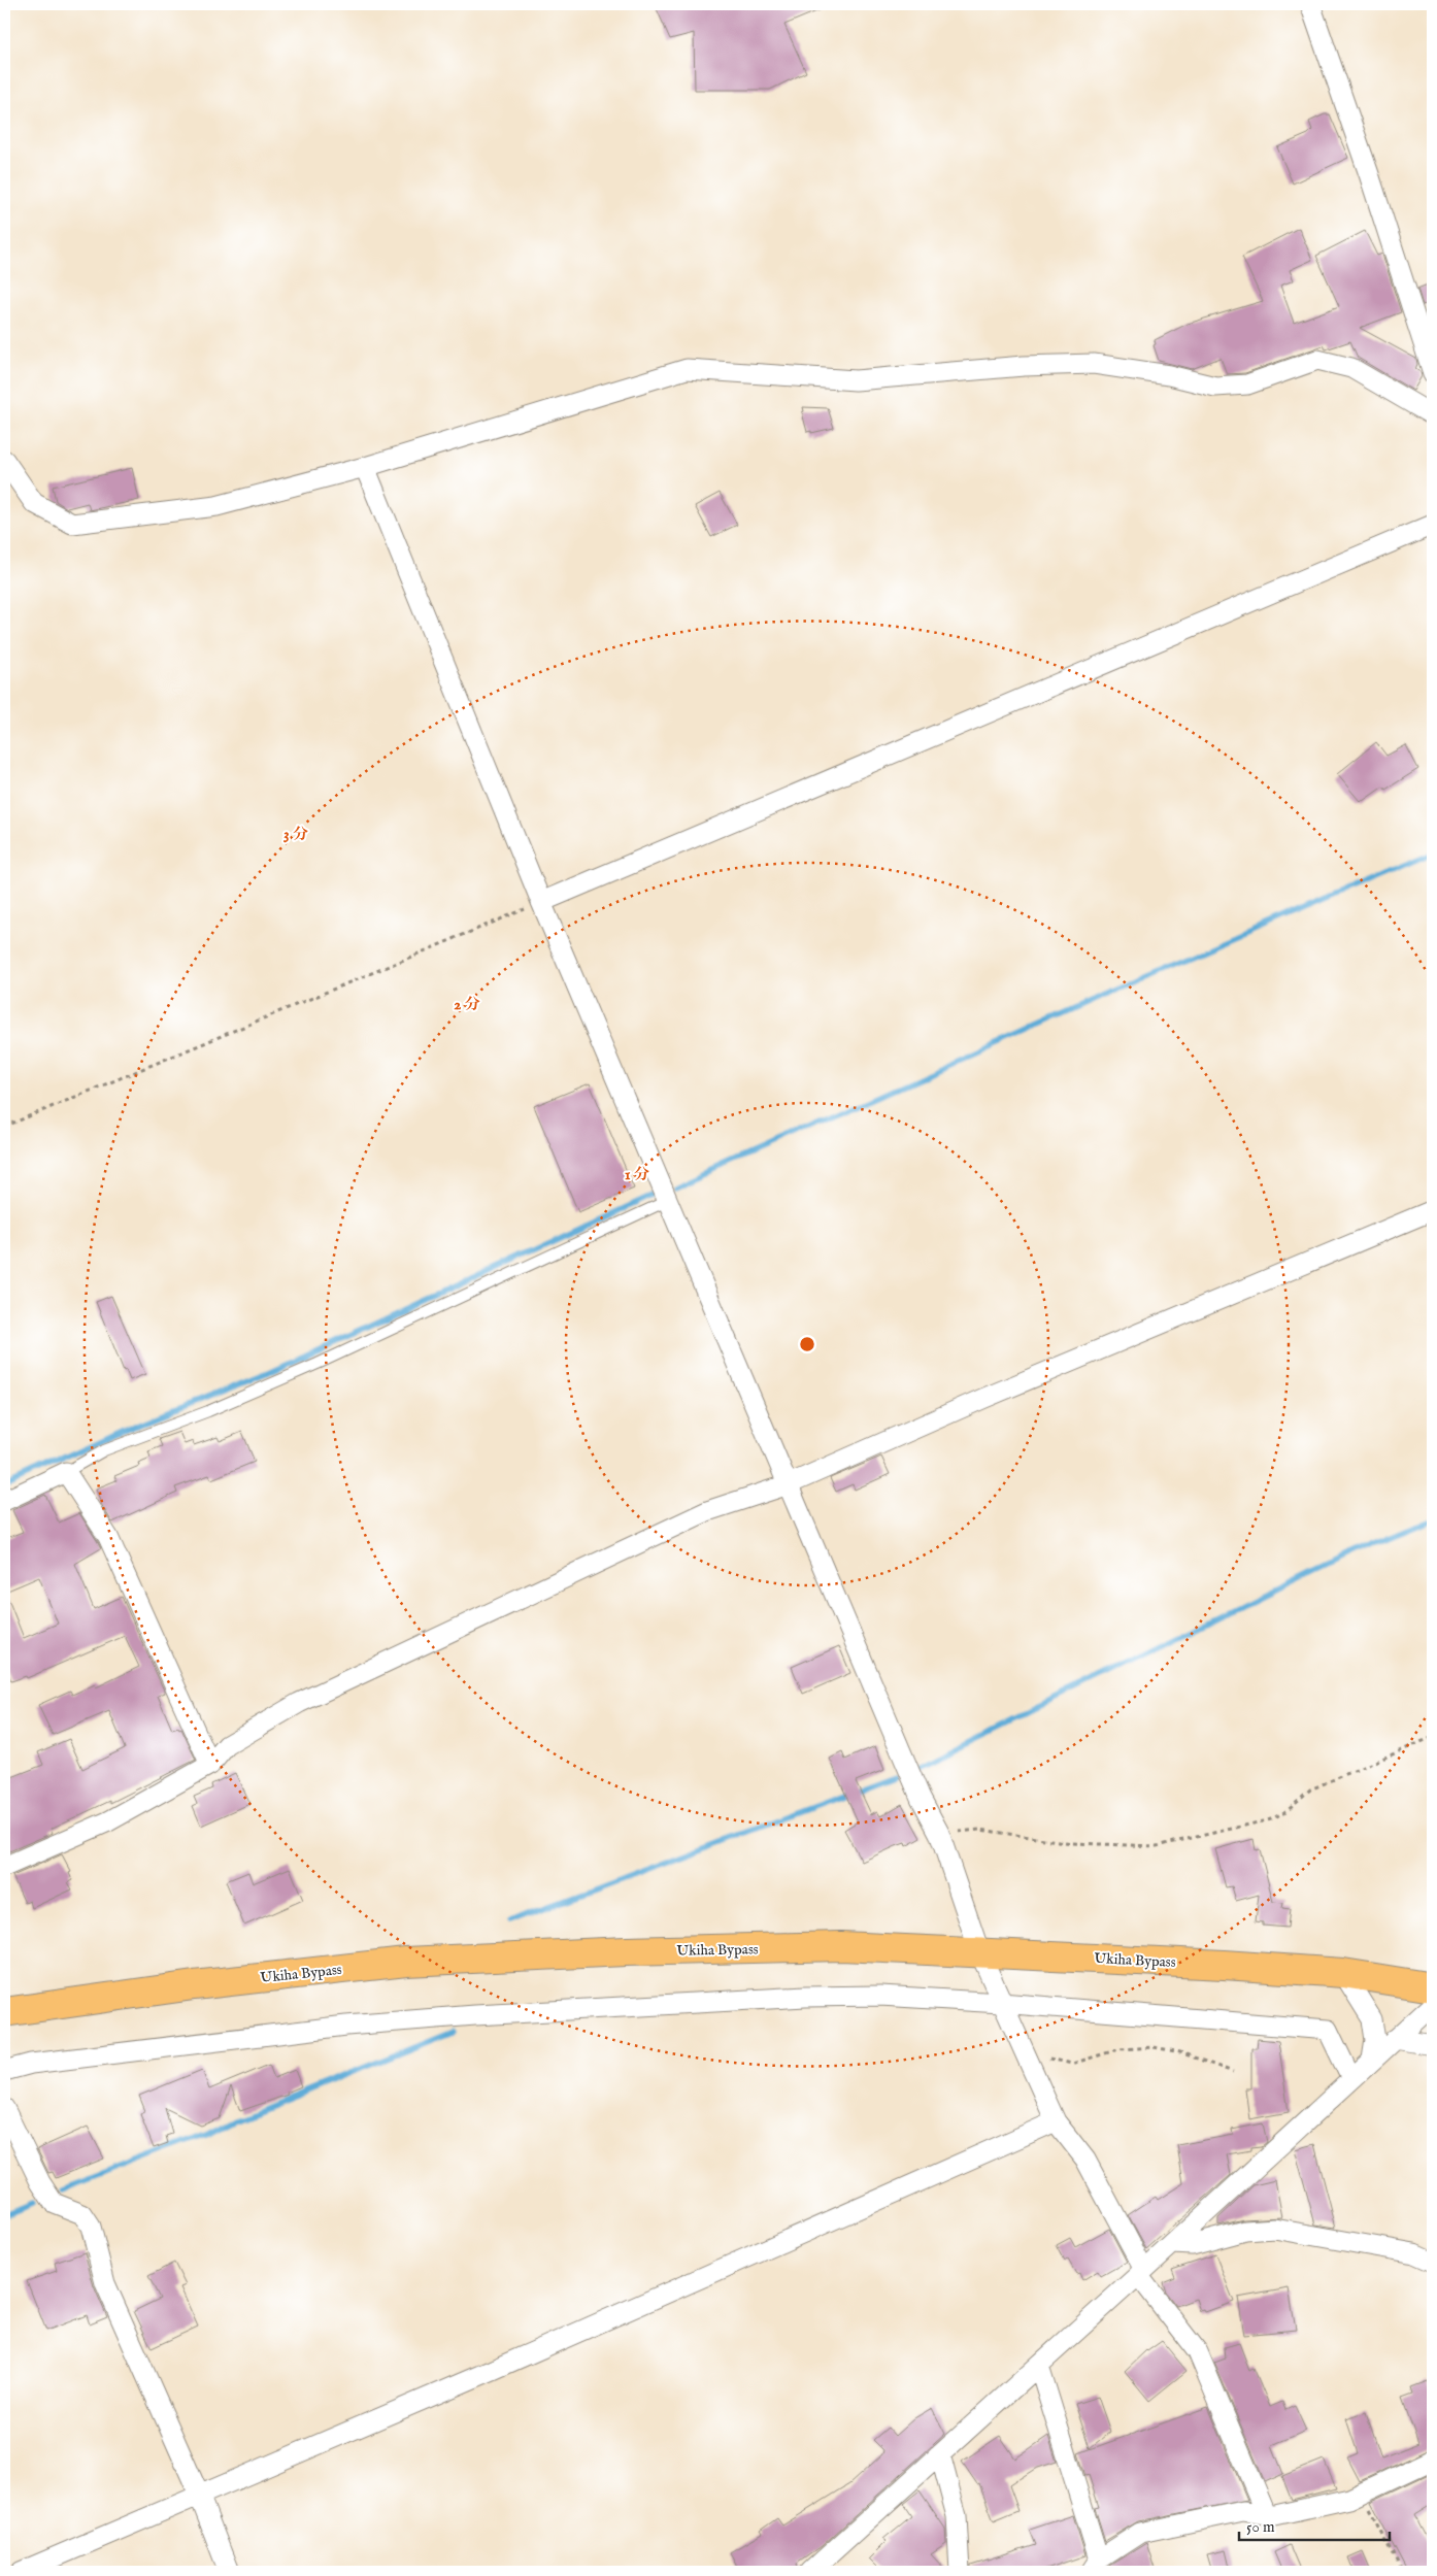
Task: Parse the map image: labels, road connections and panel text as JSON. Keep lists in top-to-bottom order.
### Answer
{
  "streets": {
    "highway": ["Ukiha Bypass"]
  },
  "scale_bar": "50 m",
  "rings": ["3 分", "2 分", "1 分"]
}
